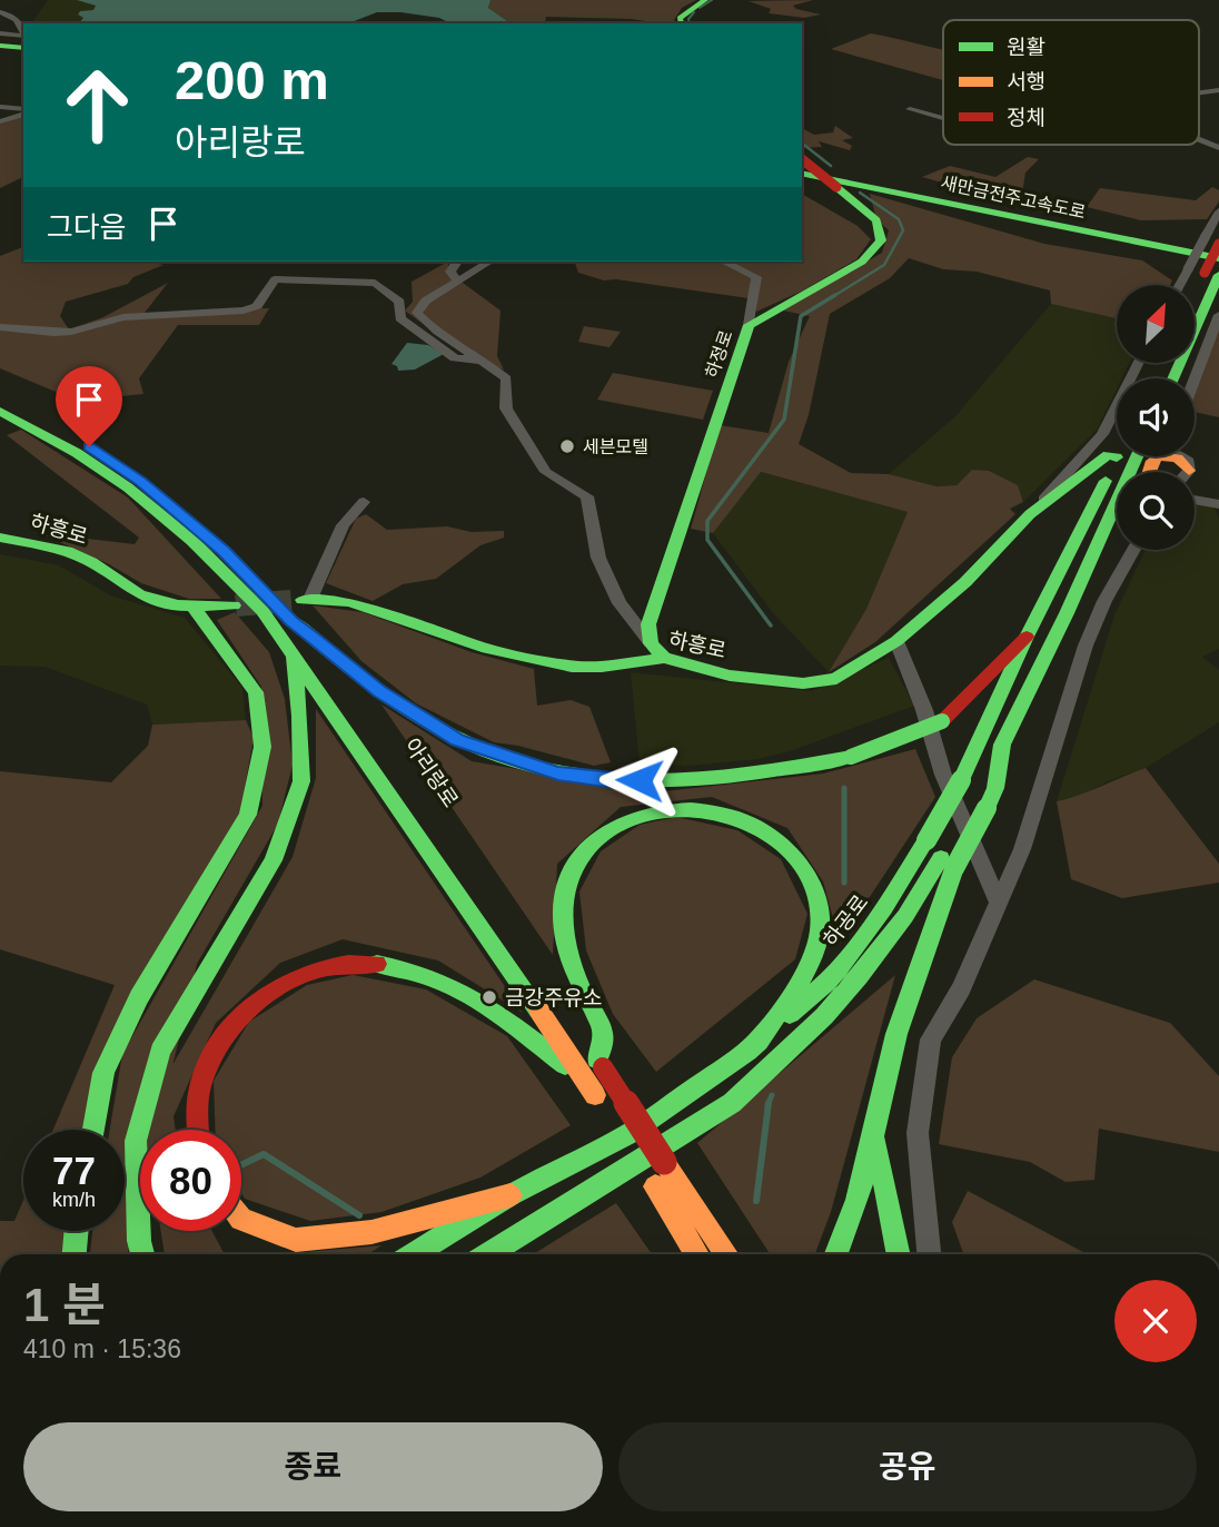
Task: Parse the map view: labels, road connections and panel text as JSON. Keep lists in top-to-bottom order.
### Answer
{
  "streets": {
    "main road": [
      "새만금전주고속도로",
      "하정로",
      "하흥로",
      "아리랑로",
      "하공로"
    ]
  },
  "crossings": [
    ["하흥로", "하공로"]
  ],
  "places": ["세븐모텔", "금강주유소"],
  "legend": ["원활", "서행", "정체"],
  "north": "top right",
  "page": {
    "turn": ["200 m", "아리랑로"],
    "then": "그다음",
    "speed": "77 km/h",
    "limit": "80",
    "heading": ["1 분", "410 m · 15:36"],
    "buttons": ["종료", "공유"]
  }
}
